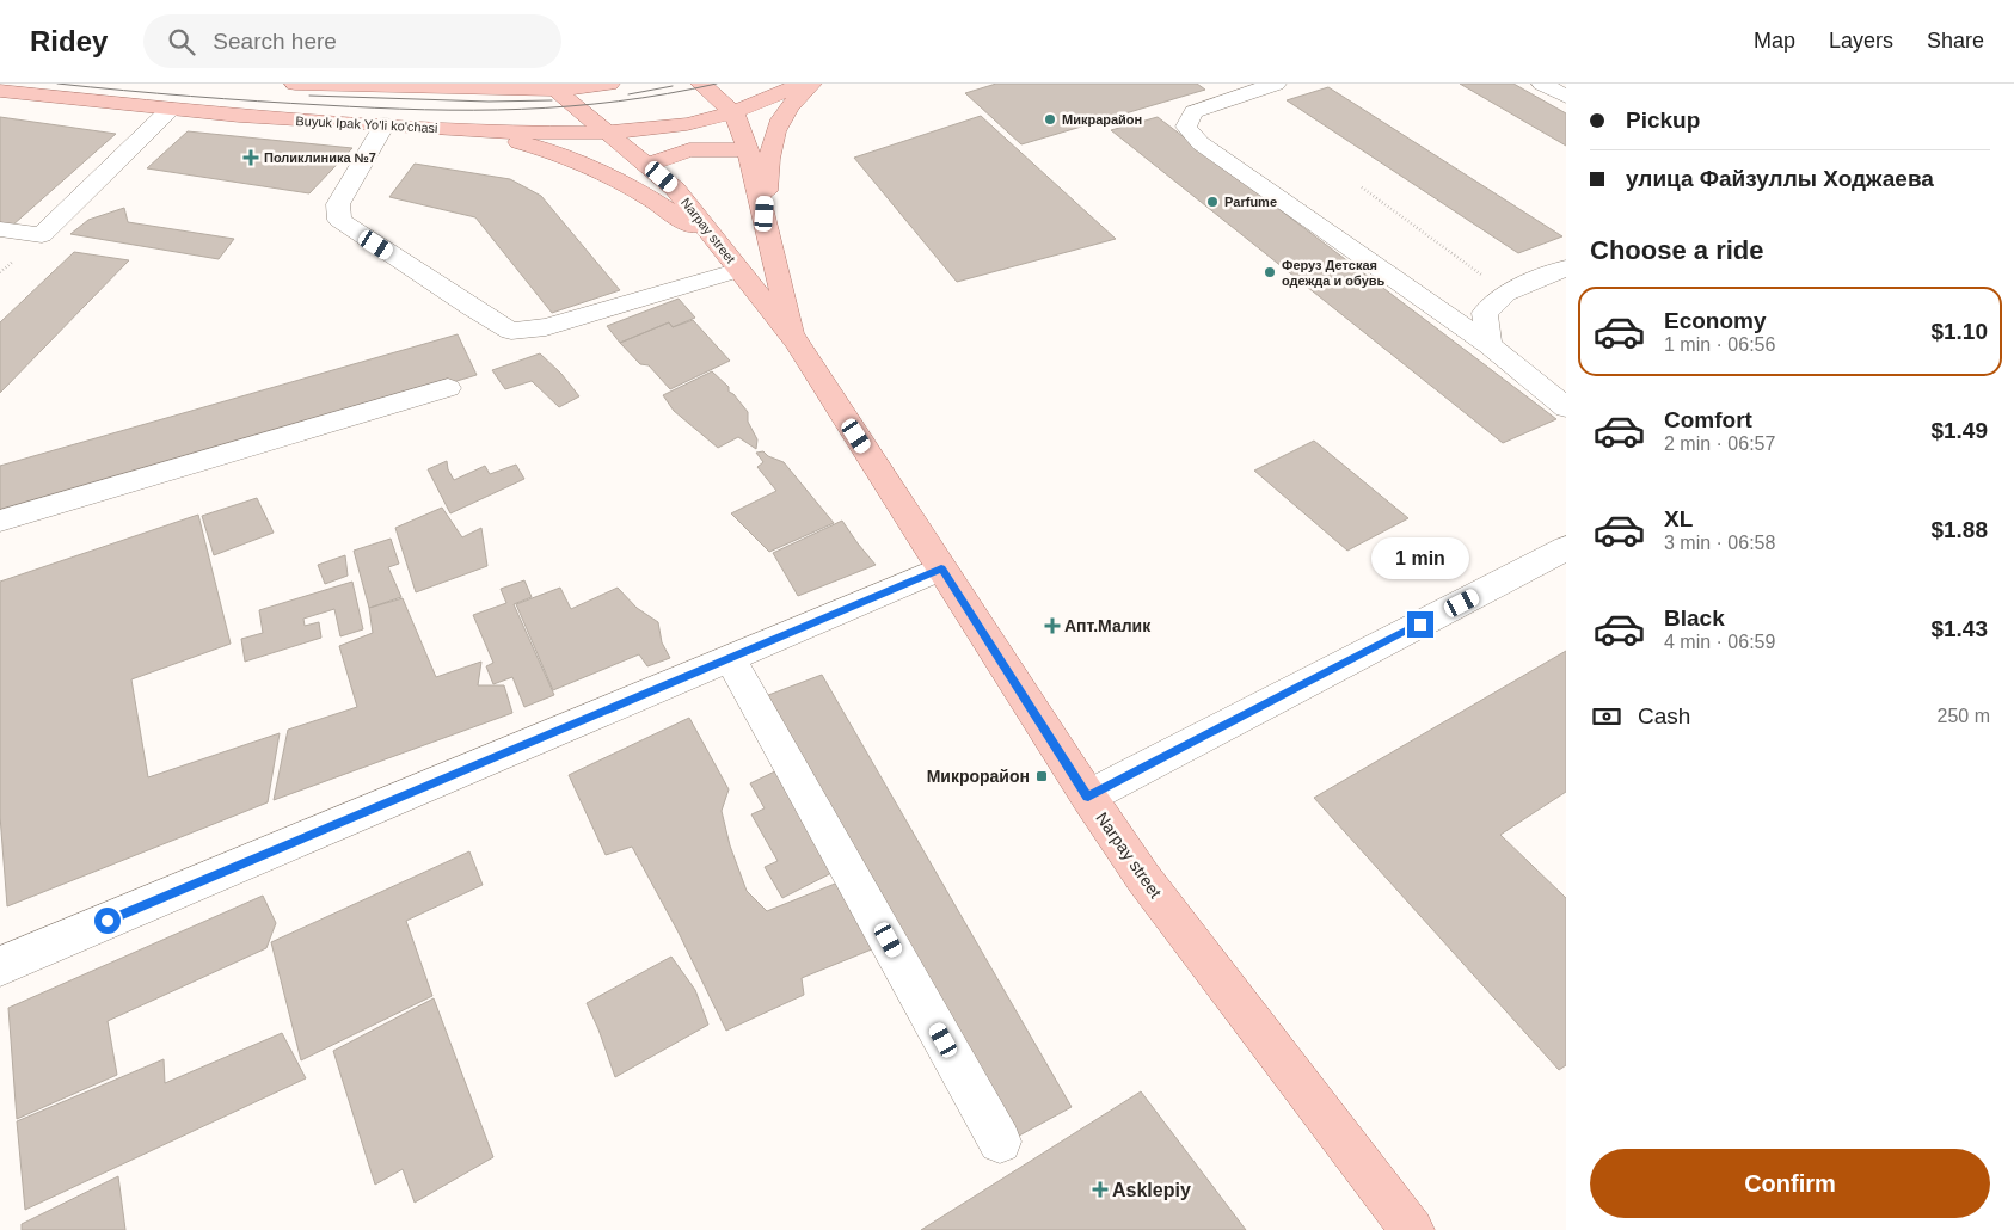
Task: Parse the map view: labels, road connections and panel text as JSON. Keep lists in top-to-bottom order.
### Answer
{
  "streets": {
    "main road": ["Buyuk Ipak Yo'li ko'chasi", "Narpay street"]
  },
  "crossings": [
    ["Buyuk Ipak Yo'li ko'chasi", "Narpay street"]
  ],
  "places": {
    "other": ["Микрарайон", "Parfume", "Феруз Детская одежда и обувь"],
    "health": ["Поликлиника №7", "Апт.Малик", "Asklepiy"],
    "transit": ["Микрорайон"]
  },
  "page": {
    "header": "Ridey",
    "search": "Search here",
    "nav": ["Map", "Layers", "Share"],
    "banner": ["Pickup", "улица Файзуллы Ходжаева"],
    "heading": "Choose a ride",
    "list": [
      {
        "name": "Economy",
        "note": "1 min · 06:56",
        "value": "$1.10"
      },
      {
        "name": "Comfort",
        "note": "2 min · 06:57",
        "value": "$1.49"
      },
      {
        "name": "XL",
        "note": "3 min · 06:58",
        "value": "$1.88"
      },
      {
        "name": "Black",
        "note": "4 min · 06:59",
        "value": "$1.43"
      }
    ],
    "bubble": "1 min",
    "pay": ["Cash", "250 m"],
    "buttons": "Confirm"
  }
}
